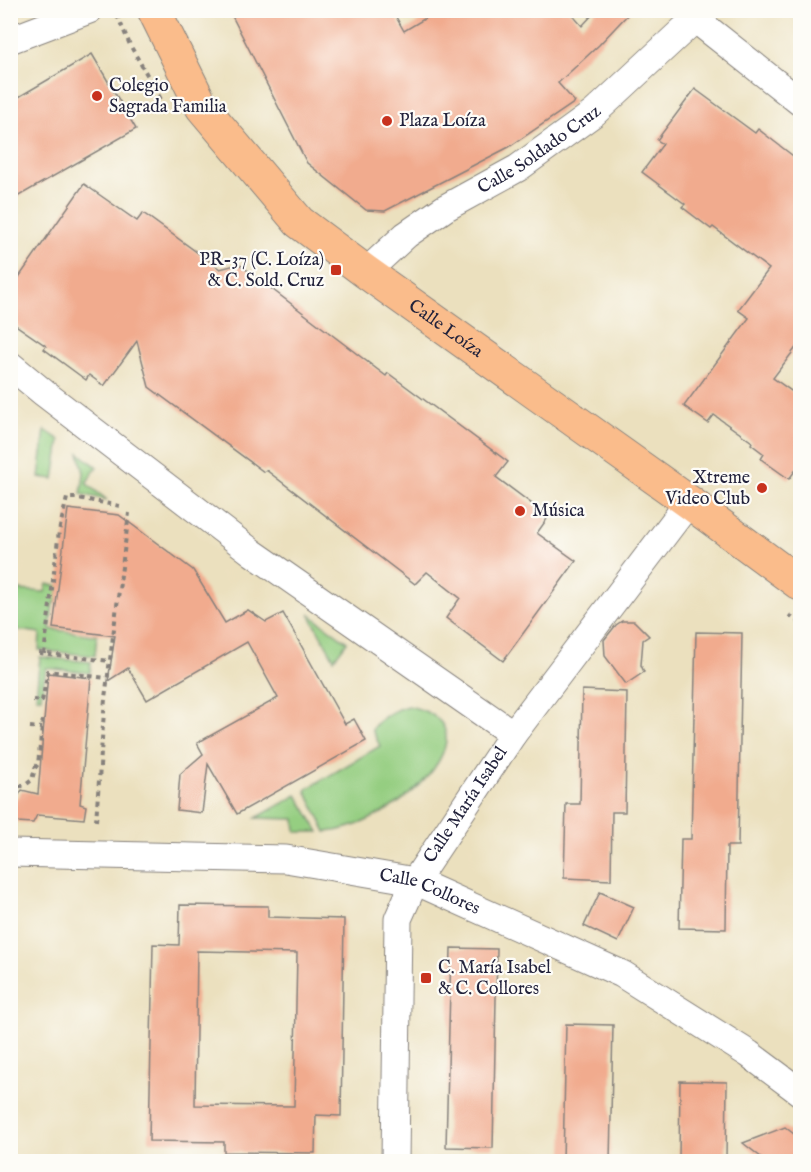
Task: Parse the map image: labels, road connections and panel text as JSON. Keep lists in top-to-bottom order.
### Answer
{
  "streets": {
    "main road": ["Calle Loíza"],
    "street": ["Calle Soldado Cruz", "Calle María Isabel", "Calle Collores"]
  },
  "crossings": [
    ["Calle Soldado Cruz", "Calle Loíza"],
    ["Calle Loíza", "Calle María Isabel"],
    ["Calle María Isabel", "Calle Collores"]
  ],
  "places": {
    "other": [
      "Colegio Sagrada Familia",
      "Plaza Loíza",
      "Xtreme Video Club",
      "Música"
    ],
    "transit": ["PR-37 (C. Loíza) & C. Sold. Cruz", "C. María Isabel & C. Collores"]
  }
}
